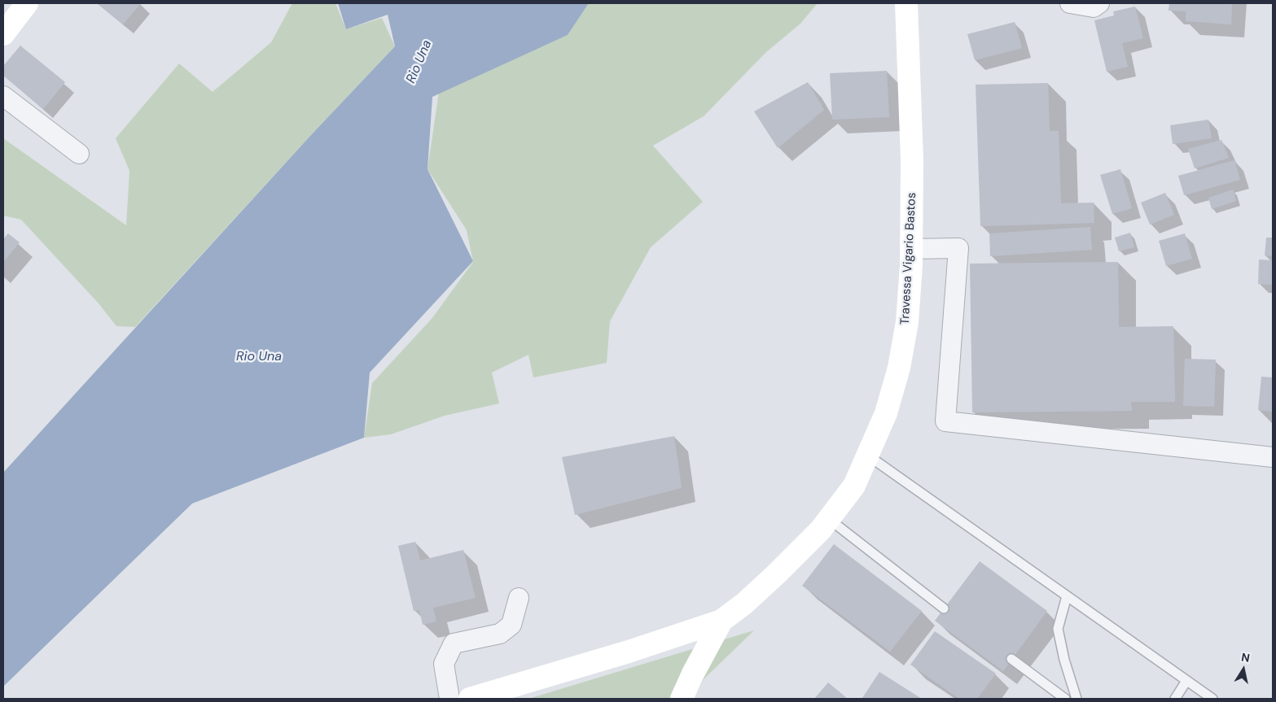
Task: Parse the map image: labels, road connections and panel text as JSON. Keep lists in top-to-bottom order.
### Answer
{
  "streets": {
    "main road": ["Travessa Vigario Bastos"]
  },
  "water": ["Rio Una"],
  "north": "top"
}
